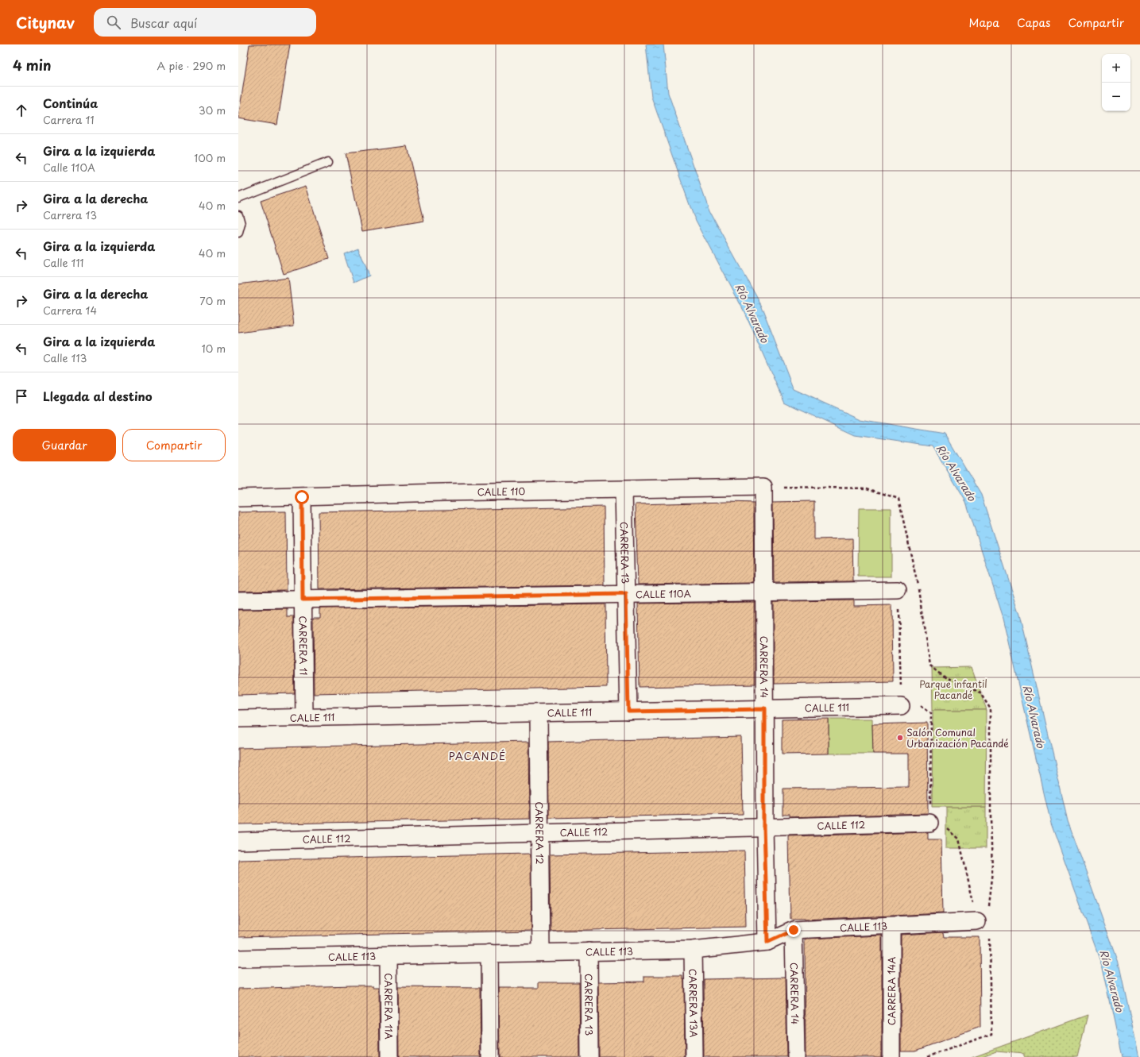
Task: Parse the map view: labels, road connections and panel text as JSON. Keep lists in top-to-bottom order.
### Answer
{
  "streets": {
    "street": [
      "CALLE 110",
      "CARRERA 13",
      "CALLE 110A",
      "CARRERA 11",
      "CARRERA 14",
      "CALLE 111",
      "CALLE 112",
      "CARRERA 12",
      "CALLE 113",
      "CARRERA 14A",
      "CARRERA 13A",
      "CARRERA 11A"
    ]
  },
  "crossings": [
    ["CALLE 110", "CARRERA 13"],
    ["CALLE 110", "CARRERA 11"],
    ["CALLE 110", "CARRERA 14"],
    ["CARRERA 13", "CALLE 110A"],
    ["CARRERA 13", "CALLE 111"],
    ["CARRERA 13", "CALLE 113"],
    ["CALLE 110A", "CARRERA 11"],
    ["CALLE 110A", "CARRERA 14"],
    ["CARRERA 11", "CALLE 111"],
    ["CARRERA 14", "CALLE 111"],
    ["CARRERA 14", "CALLE 112"],
    ["CARRERA 14", "CALLE 113"],
    ["CALLE 111", "CARRERA 12"],
    ["CALLE 112", "CARRERA 12"],
    ["CARRERA 12", "CALLE 113"],
    ["CALLE 113", "CARRERA 14A"],
    ["CALLE 113", "CARRERA 13A"],
    ["CALLE 113", "CARRERA 11A"]
  ],
  "districts": ["PACANDÉ"],
  "water": ["Río Alvarado"],
  "parks": ["Parque infantil Pacandé"],
  "places": ["Salón Comunal Urbanización Pacandé"],
  "page": {
    "header": "Citynav",
    "search": "Buscar aquí",
    "nav": ["Mapa", "Capas", "Compartir"],
    "heading": ["4 min", "A pie · 290 m"],
    "map_buttons": ["+", "−"],
    "list": [
      ["Continúa", "Carrera 11", "30 m"],
      ["Gira a la izquierda", "Calle 110A", "100 m"],
      ["Gira a la derecha", "Carrera 13", "40 m"],
      ["Gira a la izquierda", "Calle 111", "40 m"],
      ["Gira a la derecha", "Carrera 14", "70 m"],
      ["Gira a la izquierda", "Calle 113", "10 m"],
      "Llegada al destino"
    ],
    "buttons": ["Guardar", "Compartir"]
  }
}
